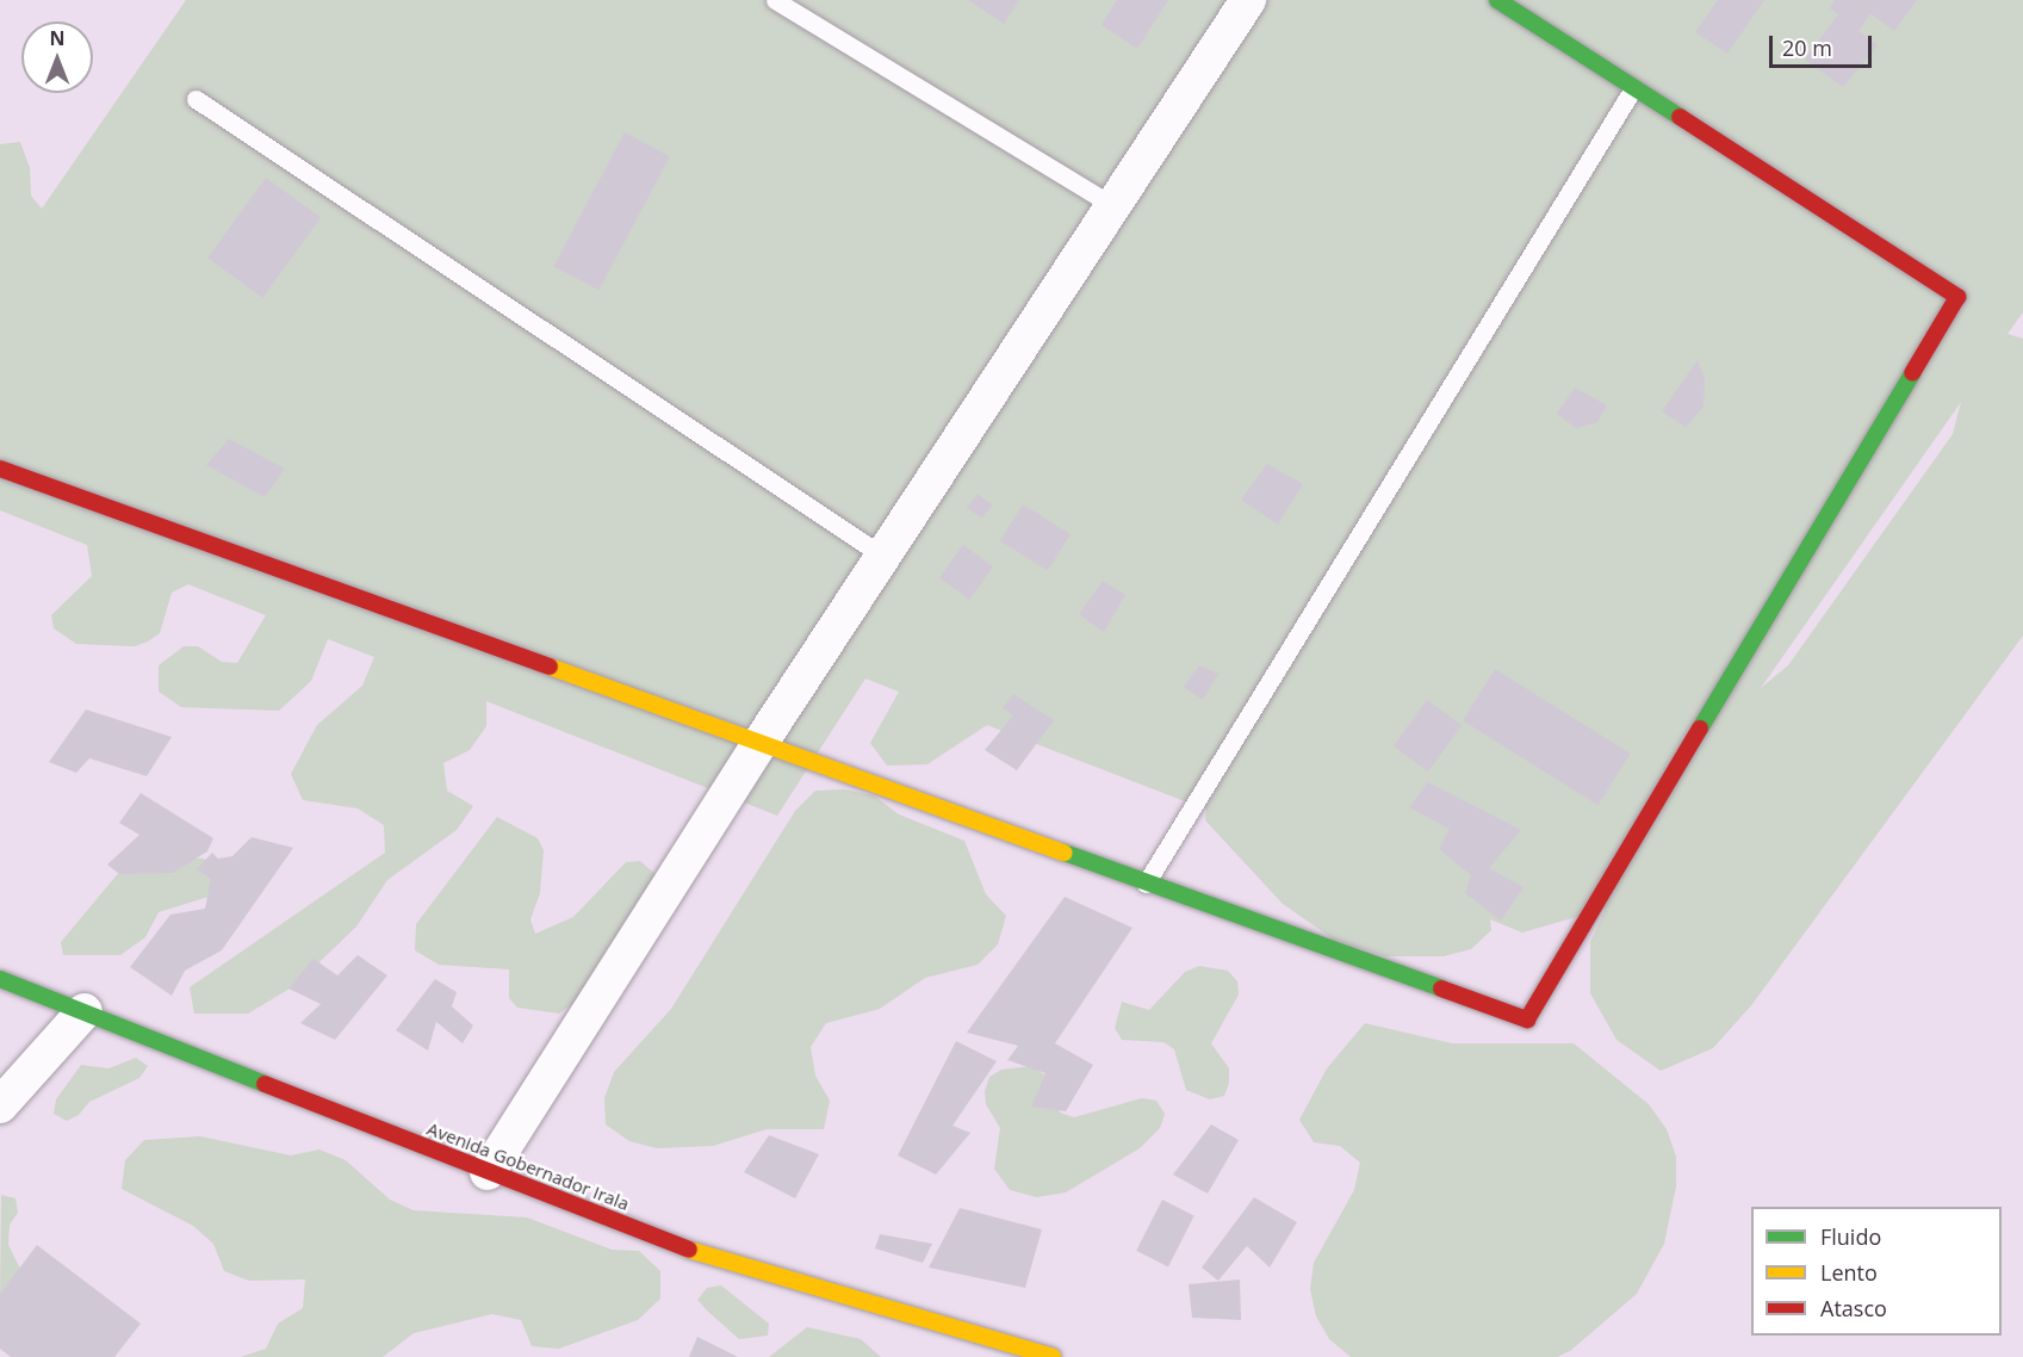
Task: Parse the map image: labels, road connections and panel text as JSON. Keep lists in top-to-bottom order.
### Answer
{
  "streets": {
    "street": ["Avenida Gobernador Irala"]
  },
  "legend": ["Fluido", "Lento", "Atasco"],
  "scale_bar": "20 m",
  "north": "top"
}
